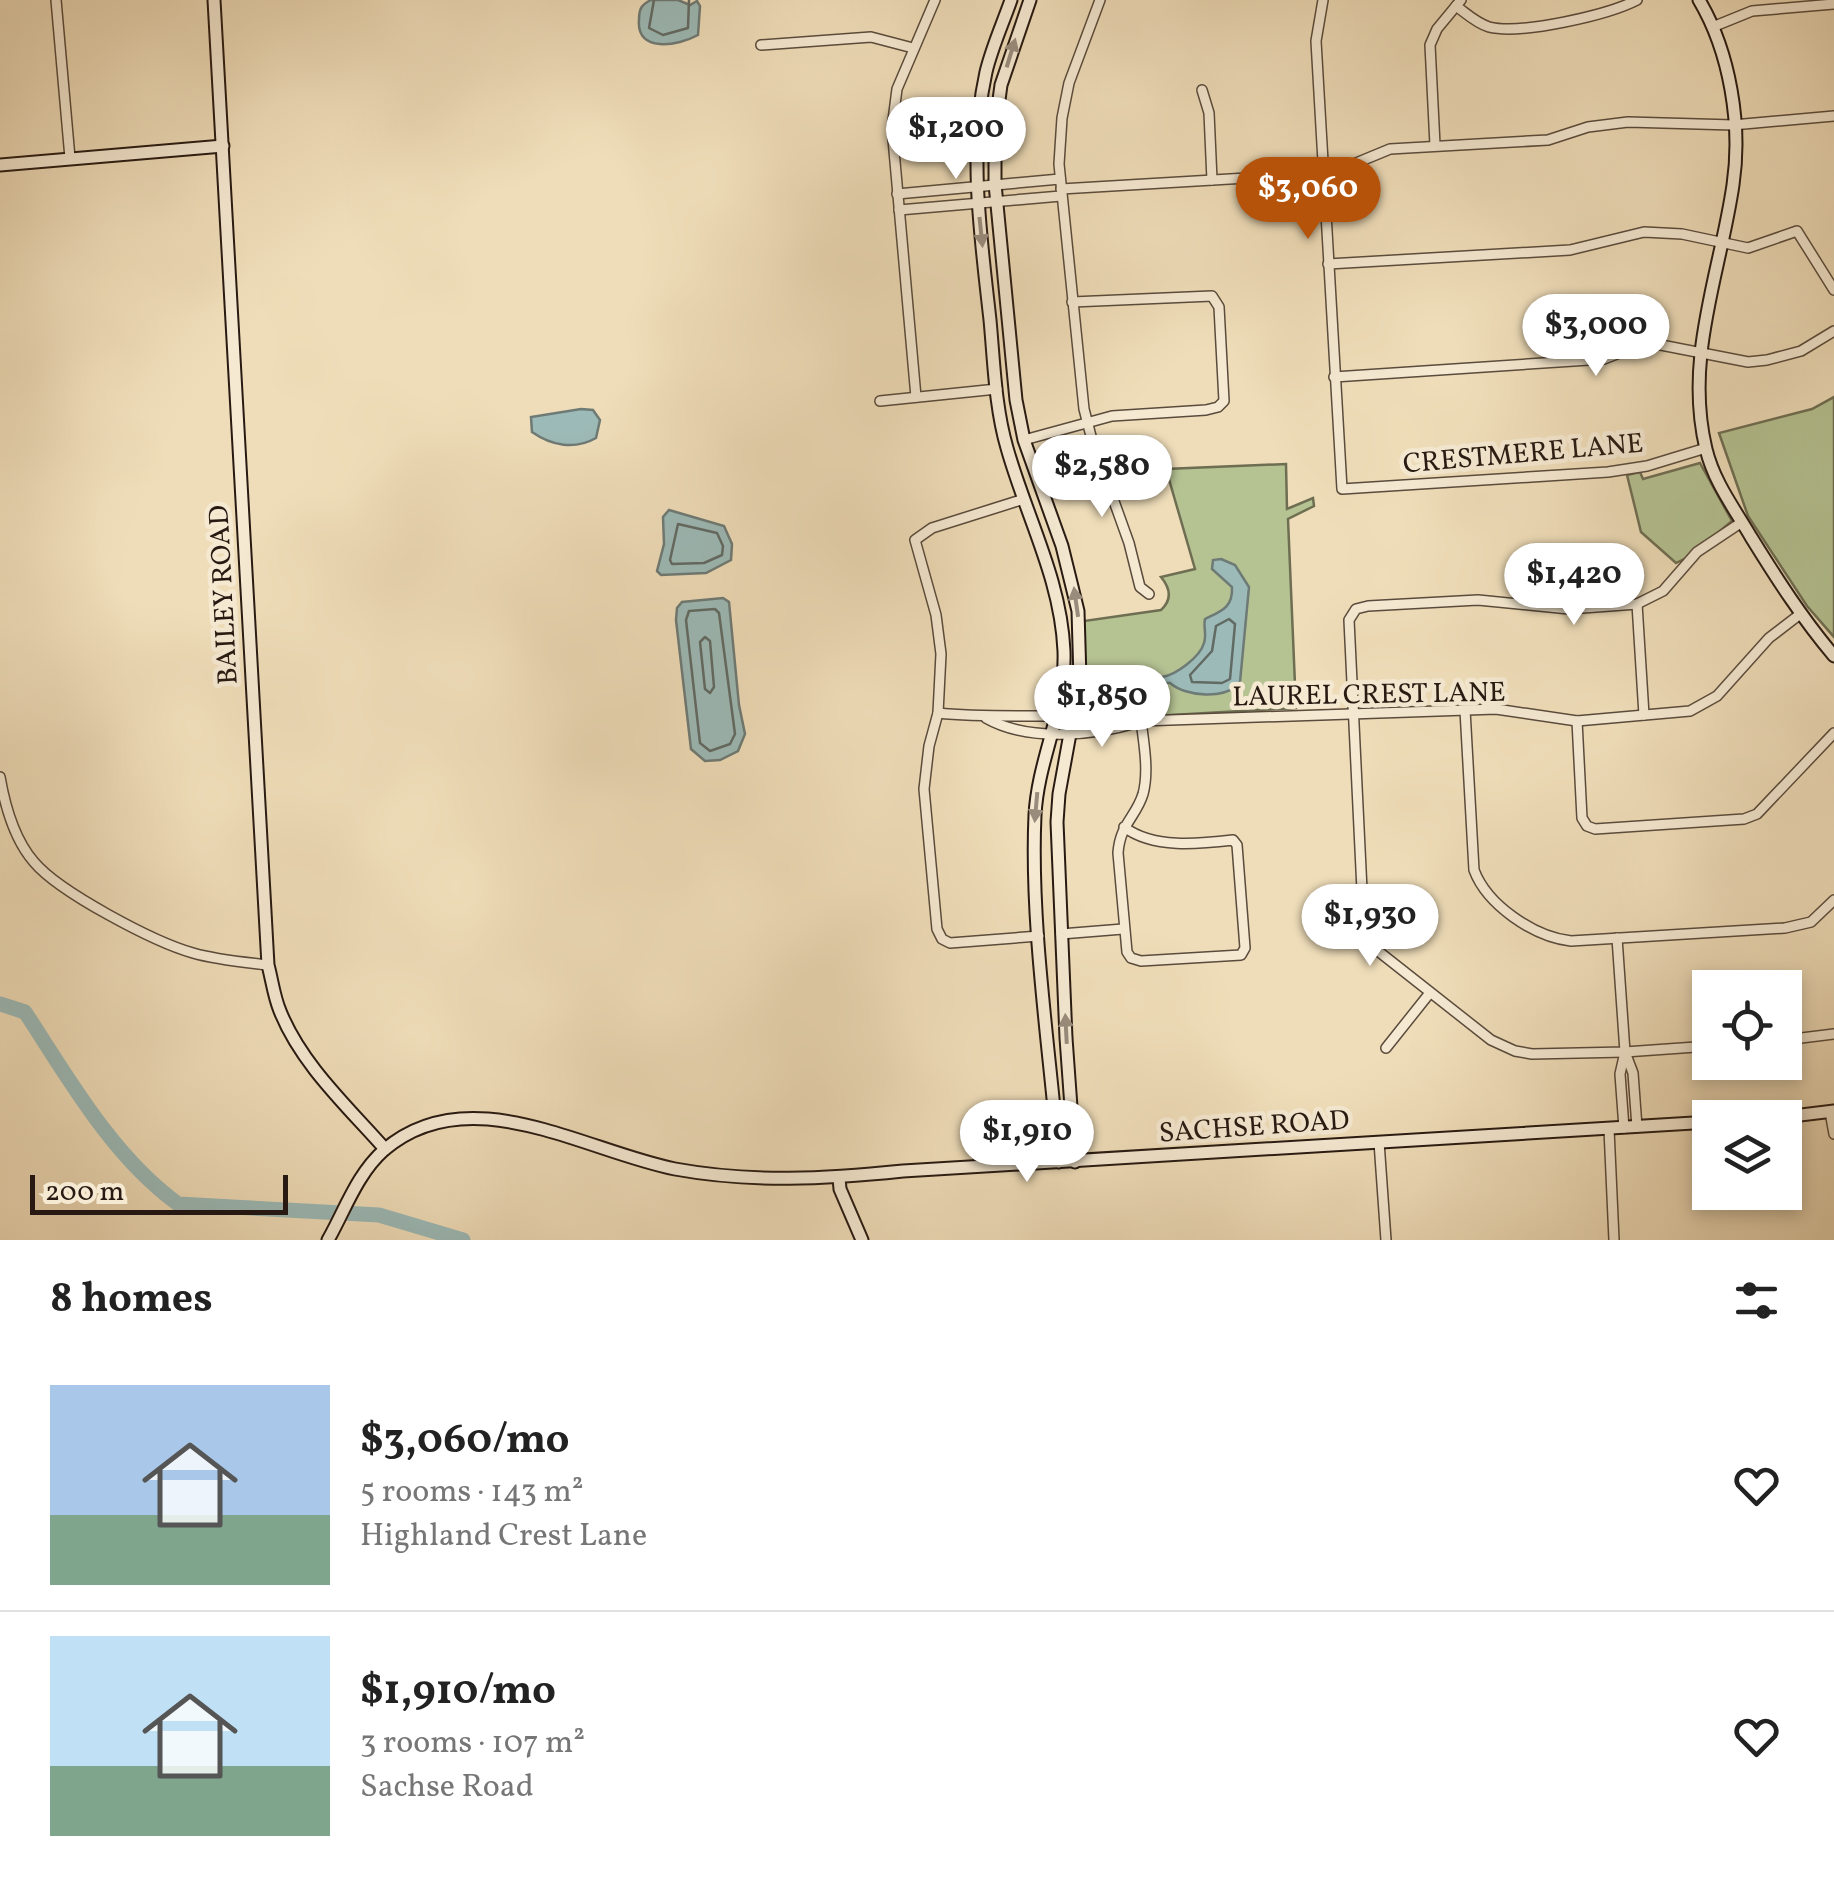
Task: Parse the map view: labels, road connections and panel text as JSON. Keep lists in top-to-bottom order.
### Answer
{
  "streets": {
    "main road": ["BAILEY ROAD", "SACHSE ROAD"],
    "street": ["CRESTMERE LANE", "LAUREL CREST LANE"]
  },
  "crossings": [
    ["BAILEY ROAD", "SACHSE ROAD"]
  ],
  "scale_bar": "200 m",
  "page": {
    "price": [
      "$1,200",
      "$3,060",
      "$3,000",
      "$2,580",
      "$1,420",
      "$1,850",
      "$1,930",
      "$1,910"
    ],
    "scale": "200 m",
    "heading": "8 homes",
    "list": [
      {
        "name": "$3,060/mo",
        "note": "5 rooms · 143 m² · Highland Crest Lane"
      },
      {
        "name": "$1,910/mo",
        "note": "3 rooms · 107 m² · Sachse Road"
      }
    ]
  }
}
